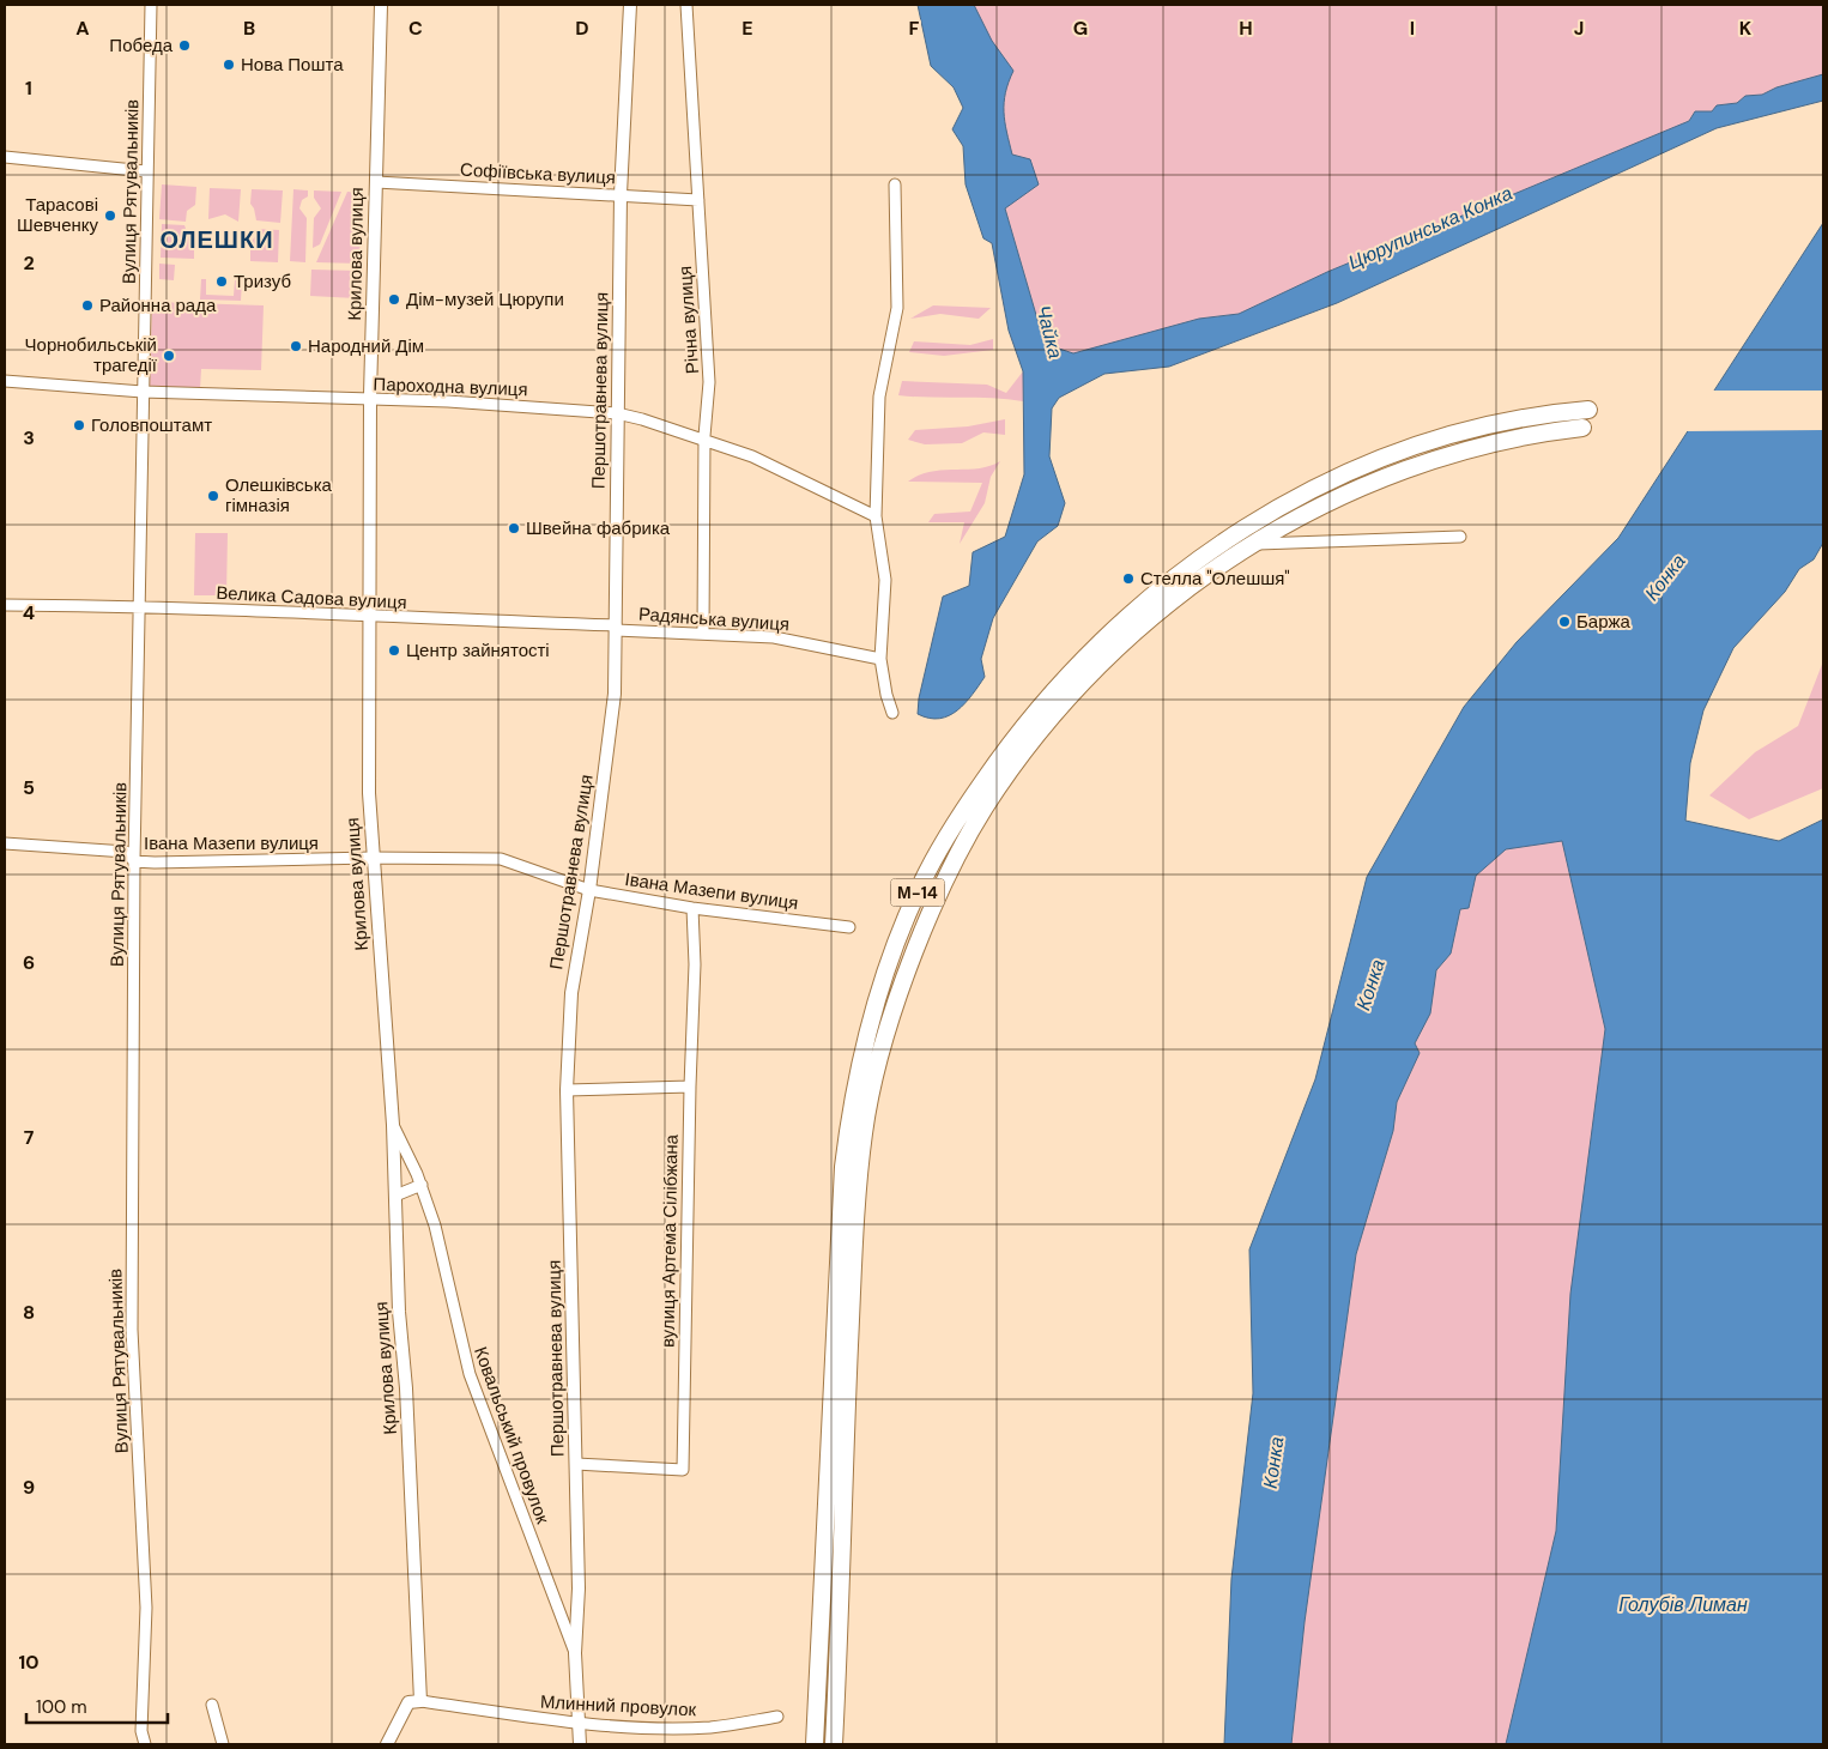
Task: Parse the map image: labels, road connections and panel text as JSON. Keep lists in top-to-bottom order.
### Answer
{
  "streets": {
    "highway": ["М-14"],
    "street": [
      "Софіївська вулиця",
      "Вулиця Рятувальників",
      "Крилова вулиця",
      "Річна вулиця",
      "Пароходна вулиця",
      "Першотравнева вулиця",
      "Велика Садова вулиця",
      "Радянська вулиця",
      "Івана Мазепи вулиця",
      "вулиця Артема Сілібжана",
      "Ковальський провулок",
      "Млинний провулок"
    ]
  },
  "crossings": [
    ["Софіївська вулиця", "Крилова вулиця"],
    ["Софіївська вулиця", "Річна вулиця"],
    ["Софіївська вулиця", "Першотравнева вулиця"],
    ["Вулиця Рятувальників", "Пароходна вулиця"],
    ["Вулиця Рятувальників", "Велика Садова вулиця"],
    ["Вулиця Рятувальників", "Івана Мазепи вулиця"],
    ["Крилова вулиця", "Пароходна вулиця"],
    ["Крилова вулиця", "Велика Садова вулиця"],
    ["Крилова вулиця", "Івана Мазепи вулиця"],
    ["Крилова вулиця", "Ковальський провулок"],
    ["Крилова вулиця", "Млинний провулок"],
    ["Річна вулиця", "Пароходна вулиця"],
    ["Річна вулиця", "Радянська вулиця"],
    ["Пароходна вулиця", "Першотравнева вулиця"],
    ["Першотравнева вулиця", "Велика Садова вулиця"],
    ["Першотравнева вулиця", "Радянська вулиця"],
    ["Першотравнева вулиця", "Івана Мазепи вулиця"],
    ["Першотравнева вулиця", "вулиця Артема Сілібжана"],
    ["Першотравнева вулиця", "Ковальський провулок"],
    ["Першотравнева вулиця", "Млинний провулок"],
    ["Велика Садова вулиця", "Радянська вулиця"],
    ["Івана Мазепи вулиця", "вулиця Артема Сілібжана"]
  ],
  "districts": ["ОЛЕШКИ"],
  "water": [
    "Цюрупинська Конка",
    "Чайка",
    "Конка",
    "Голубів Лиман"
  ],
  "places": [
    "Победа",
    "Нова Пошта",
    "Тарасові Шевченку",
    "Тризуб",
    "Дім-музей Цюрупи",
    "Районна рада",
    "Народний Дім",
    "Чорнобильській трагедії",
    "Головпоштамт",
    "Олешківська гімназія",
    "Швейна фабрика",
    "Стелла \"Олешшя\"",
    "Баржа",
    "Центр зайнятості"
  ],
  "scale_bar": "100 m",
  "grid": {
    "columns": [
      "A",
      "B",
      "C",
      "D",
      "E",
      "F",
      "G",
      "H",
      "I",
      "J",
      "K"
    ],
    "rows": [
      "1",
      "2",
      "3",
      "4",
      "5",
      "6",
      "7",
      "8",
      "9",
      "10"
    ]
  }
}
